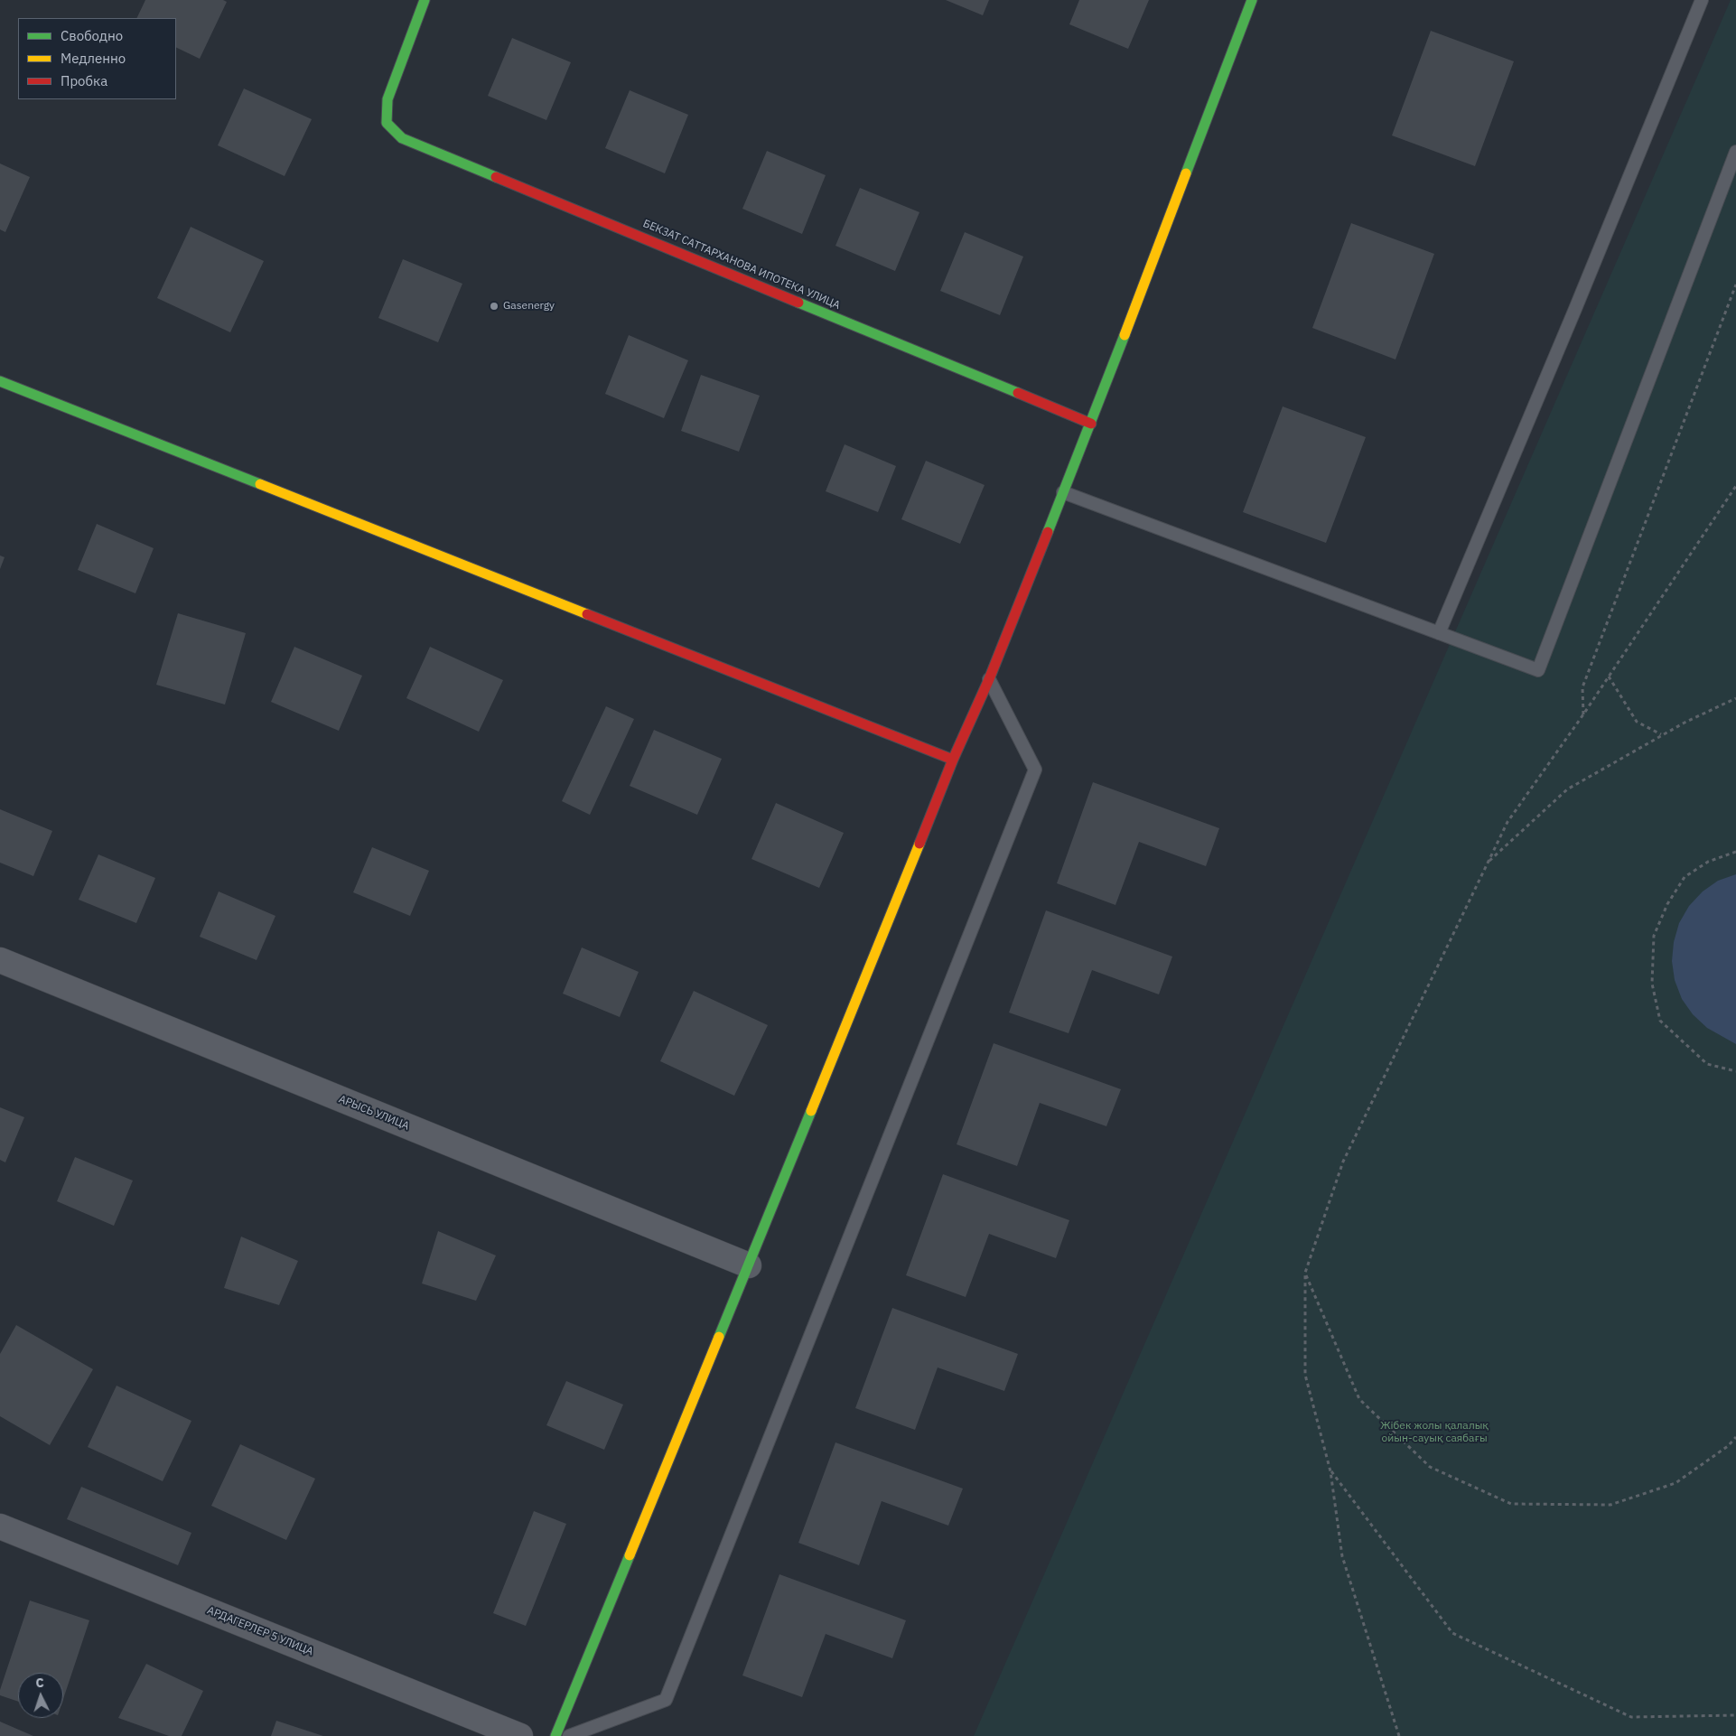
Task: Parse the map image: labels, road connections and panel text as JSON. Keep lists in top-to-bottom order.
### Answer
{
  "streets": {
    "street": ["БЕКЗАТ САТТАРХАНОВА ИПОТЕКА УЛИЦА", "АРЫСЬ УЛИЦА", "АРДАГЕРЛЕР 5 УЛИЦА"]
  },
  "parks": ["Жібек жолы қалалық ойын-сауық саябағы"],
  "places": ["Gasenergy"],
  "legend": ["Свободно", "Медленно", "Пробка"],
  "north": "top"
}
